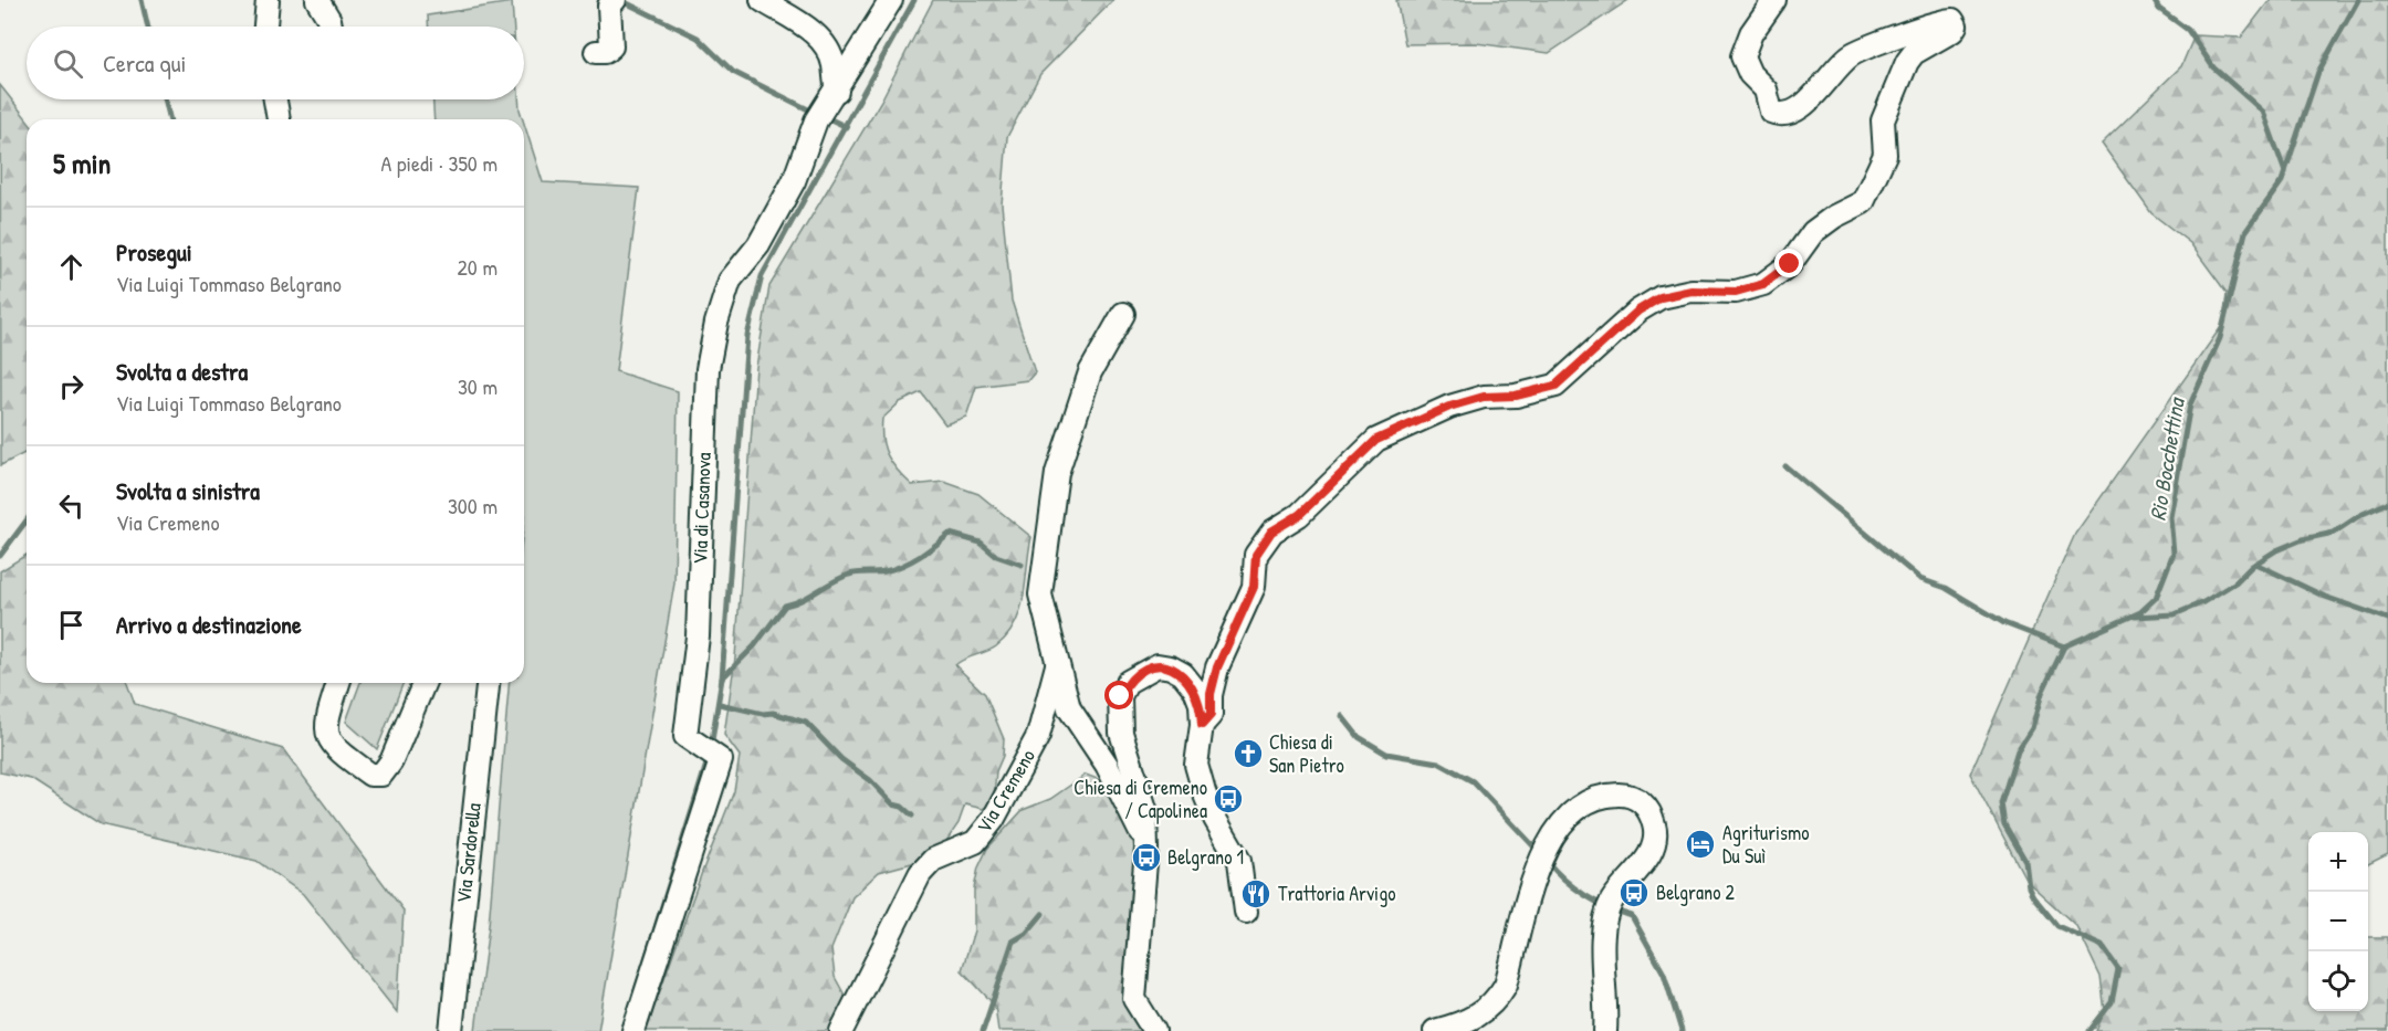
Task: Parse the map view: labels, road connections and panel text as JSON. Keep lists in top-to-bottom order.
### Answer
{
  "streets": {
    "street": ["Via di Casanova", "Via Cremeno", "Via Sardorella"]
  },
  "water": ["Rio Bocchettina"],
  "places": {
    "church": ["Chiesa di San Pietro"],
    "bus stop": ["Chiesa di Cremeno / Capolinea", "Belgrano 1", "Belgrano 2"],
    "hotel": ["Agriturismo Du Suì"],
    "restaurant": ["Trattoria Arvigo"]
  },
  "page": {
    "search": "Cerca qui",
    "heading": ["5 min", "A piedi · 350 m"],
    "list": [
      ["Prosegui", "Via Luigi Tommaso Belgrano", "20 m"],
      ["Svolta a destra", "Via Luigi Tommaso Belgrano", "30 m"],
      ["Svolta a sinistra", "Via Cremeno", "300 m"],
      "Arrivo a destinazione"
    ],
    "map_buttons": ["+", "−"]
  }
}
